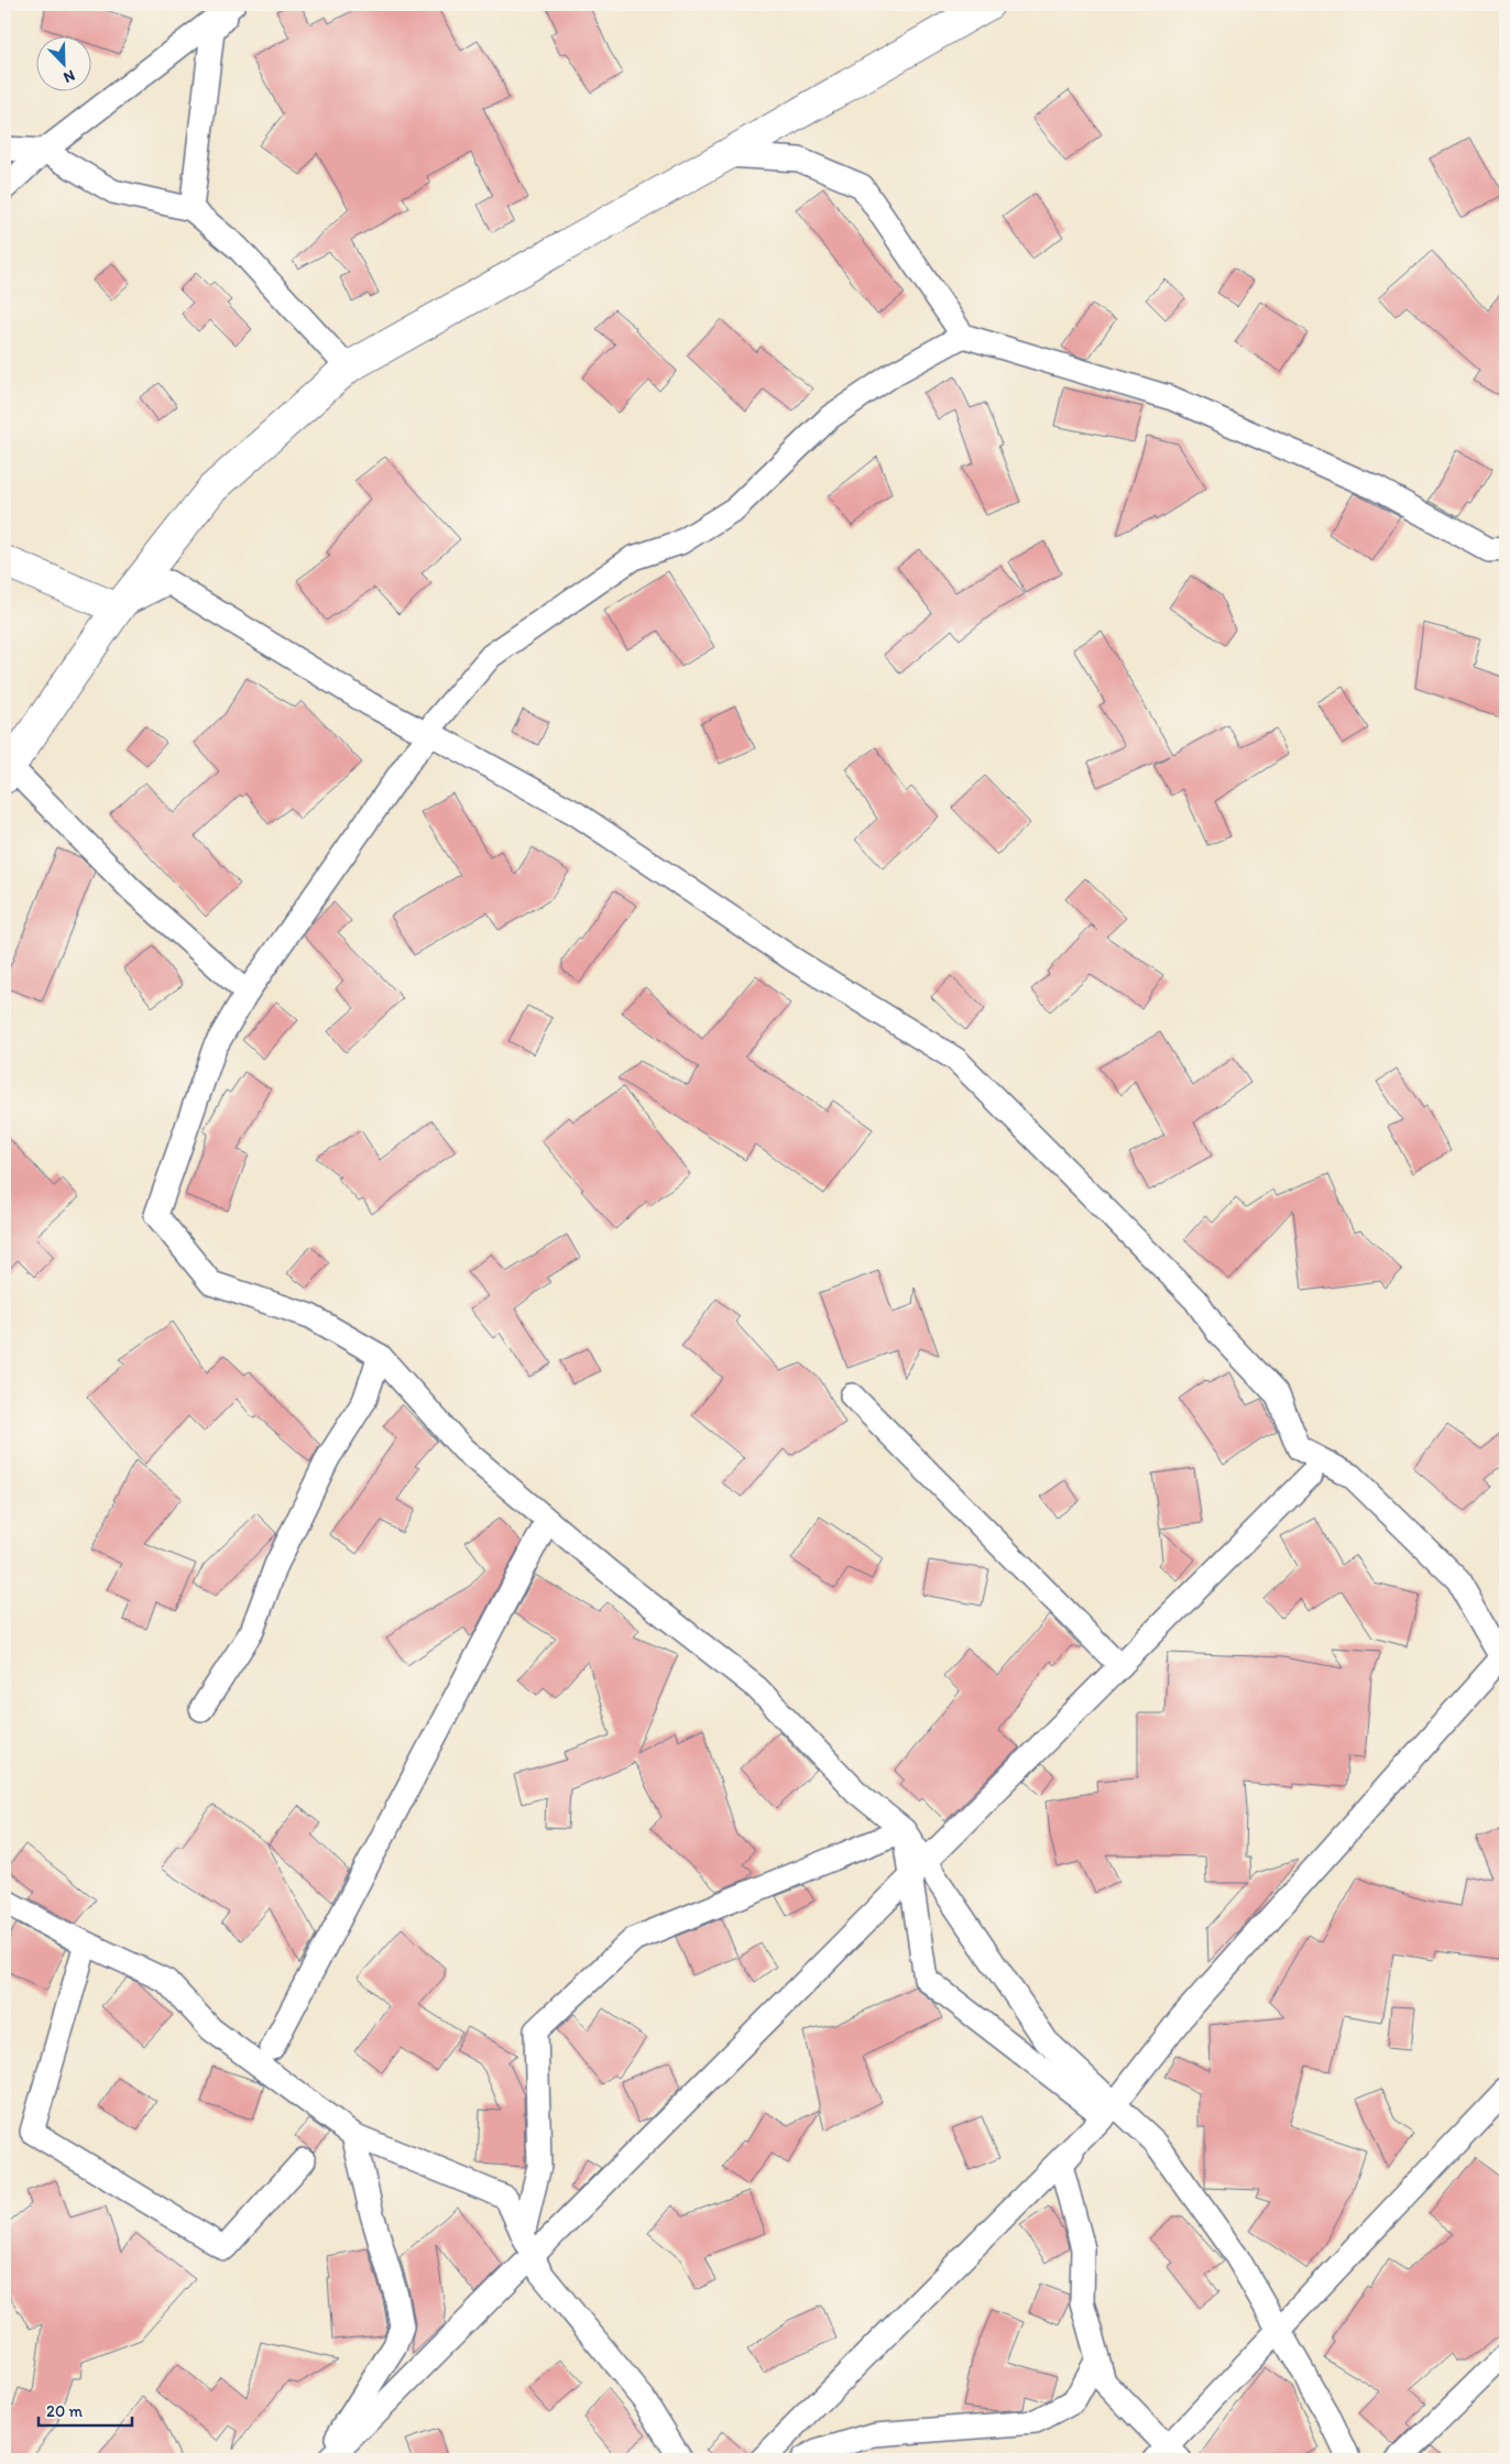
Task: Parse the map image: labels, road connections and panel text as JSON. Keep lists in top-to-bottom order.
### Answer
{
  "scale_bar": "20 m",
  "north": "bottom right"
}
